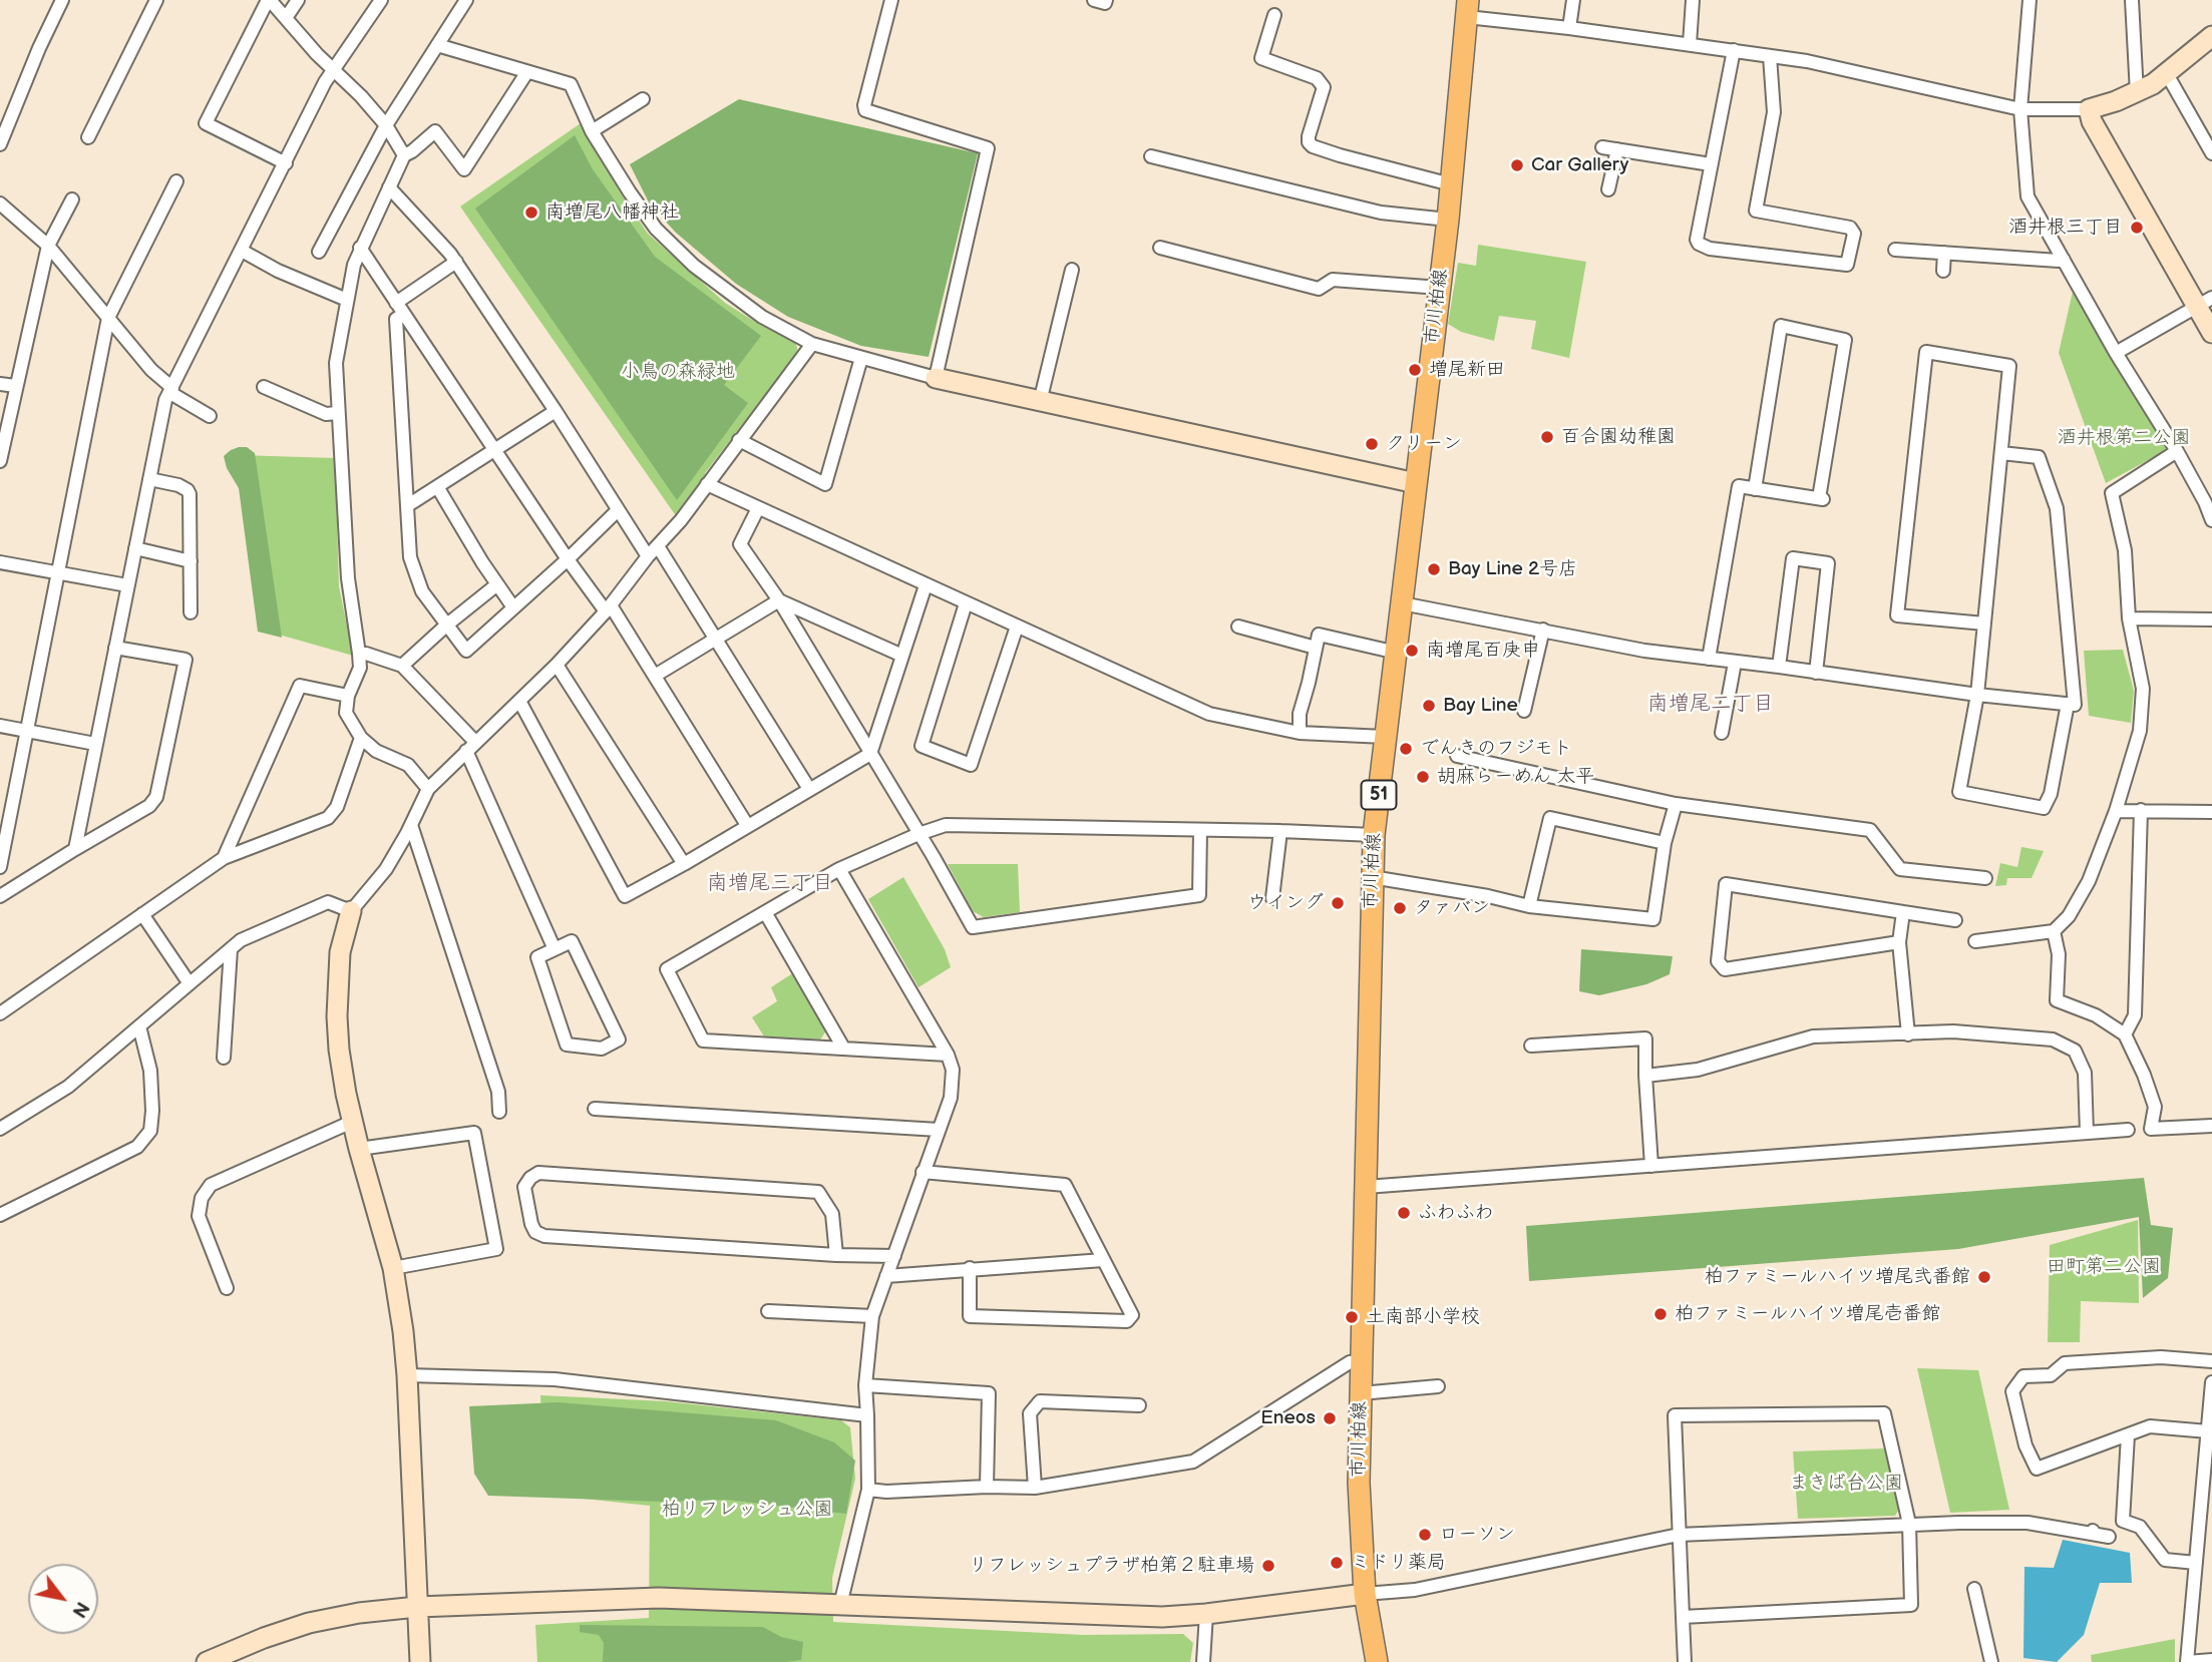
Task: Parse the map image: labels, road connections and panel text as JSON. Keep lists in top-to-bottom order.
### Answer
{
  "streets": {
    "main road": ["市川柏線", "51"]
  },
  "districts": ["南増尾二丁目", "南増尾三丁目"],
  "parks": [
    "小鳥の森緑地",
    "酒井根第二公園",
    "田町第二公園",
    "まきば台公園",
    "柏リフレッシュ公園"
  ],
  "places": [
    "Car Gallery",
    "南増尾八幡神社",
    "酒井根三丁目",
    "増尾新田",
    "百合園幼稚園",
    "クリーン",
    "Bay Line 2号店",
    "南増尾百庚申",
    "Bay Line",
    "でんきのフジモト",
    "胡麻らーめん 太平",
    "ウイング",
    "タァバン",
    "ふわふわ",
    "柏ファミールハイツ増尾弐番館",
    "柏ファミールハイツ増尾壱番館",
    "土南部小学校",
    "Eneos",
    "ローソン",
    "ミドリ薬局",
    "リフレッシュプラザ柏第２駐車場"
  ],
  "north": "bottom right"
}
